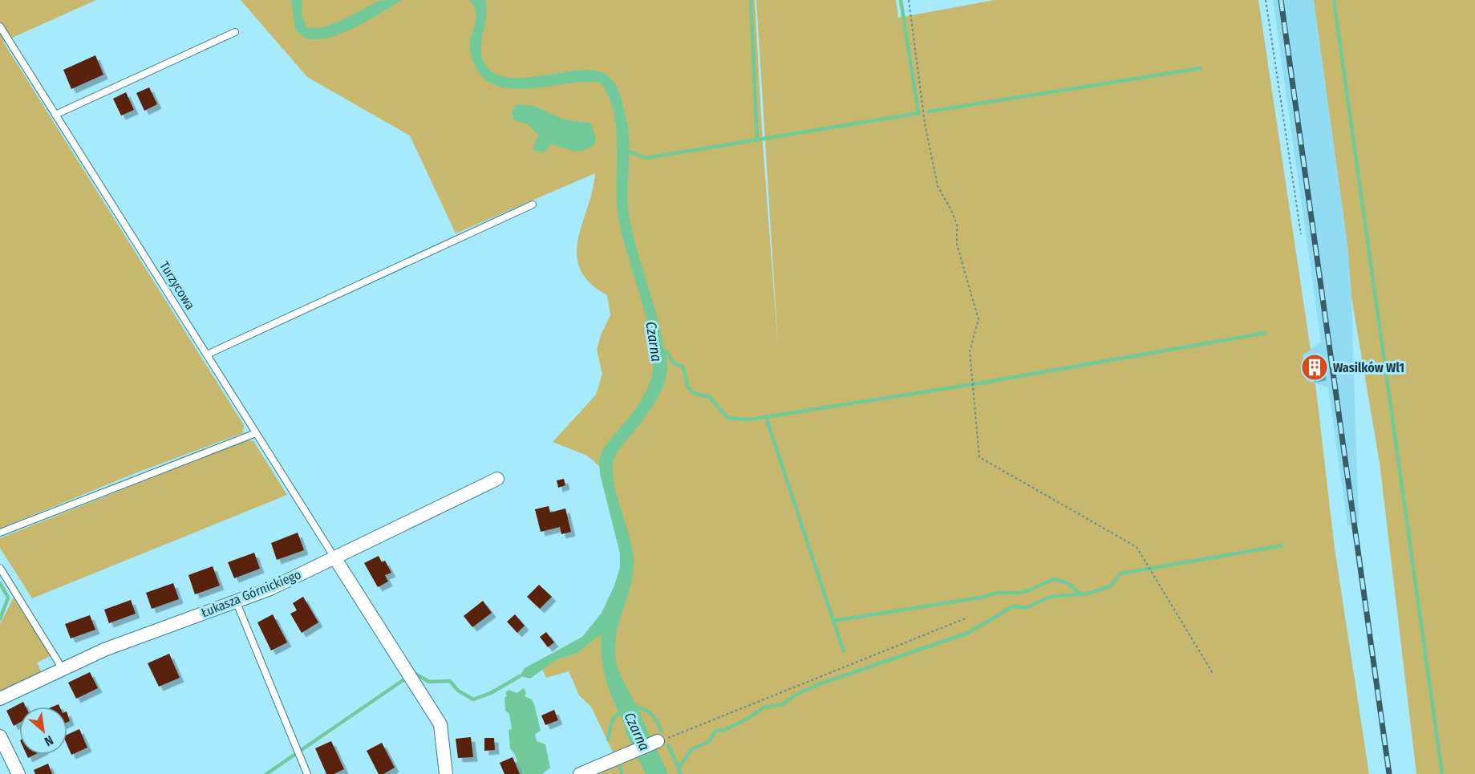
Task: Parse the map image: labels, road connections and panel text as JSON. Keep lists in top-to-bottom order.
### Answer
{
  "streets": {
    "street": ["Łukasza Górnickiego"],
    "lane": ["Turzycowa"]
  },
  "crossings": [
    ["Turzycowa", "Łukasza Górnickiego"]
  ],
  "water": ["Czarna"],
  "places": {
    "building": ["Wasilków Wl1"]
  },
  "north": "bottom right"
}
